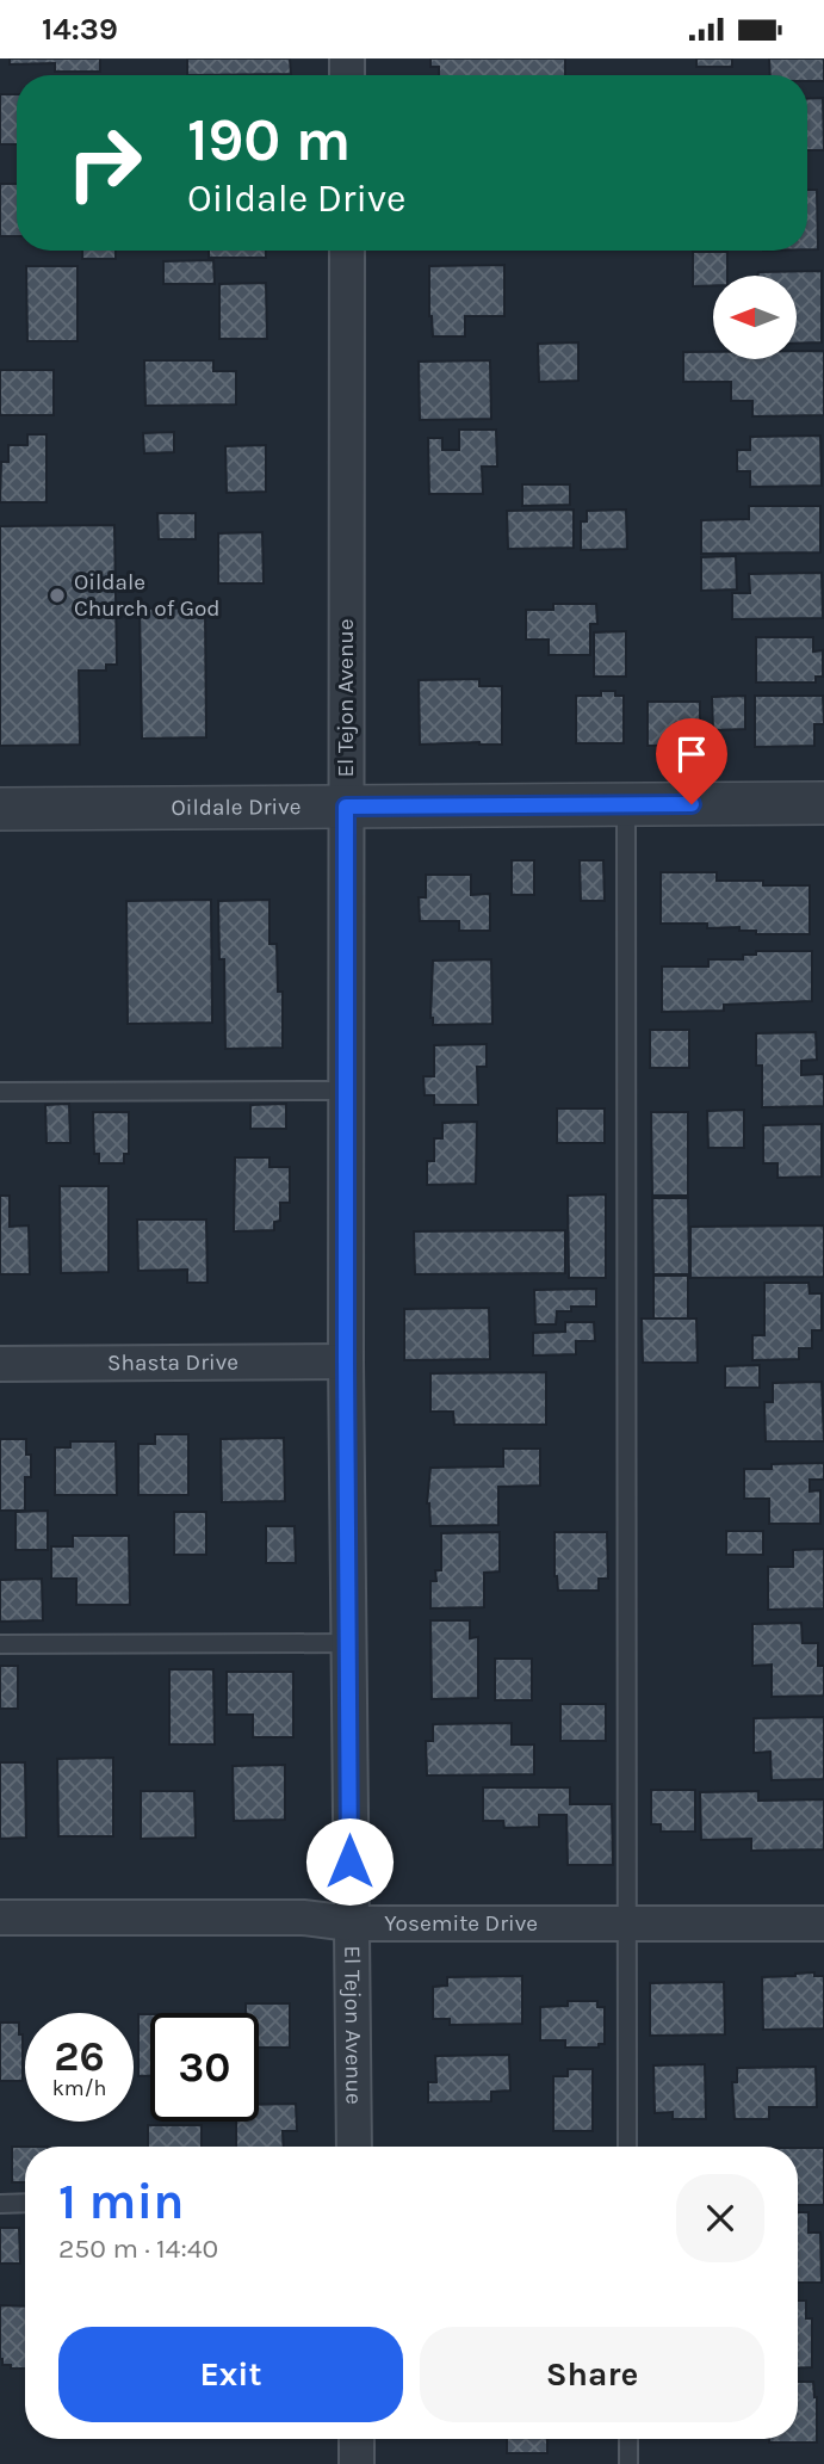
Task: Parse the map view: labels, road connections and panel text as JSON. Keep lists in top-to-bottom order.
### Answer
{
  "streets": {
    "street": [
      "El Tejon Avenue",
      "Oildale Drive",
      "Shasta Drive",
      "Yosemite Drive"
    ]
  },
  "crossings": [
    ["El Tejon Avenue", "Oildale Drive"],
    ["El Tejon Avenue", "Shasta Drive"],
    ["El Tejon Avenue", "Yosemite Drive"]
  ],
  "places": ["Oildale Church of God"],
  "north": "left",
  "page": {
    "status": "14:39",
    "turn": ["190 m", "Oildale Drive"],
    "speed": "26 km/h",
    "limit": "30",
    "heading": ["1 min", "250 m · 14:40"],
    "buttons": ["Exit", "Share"]
  }
}
